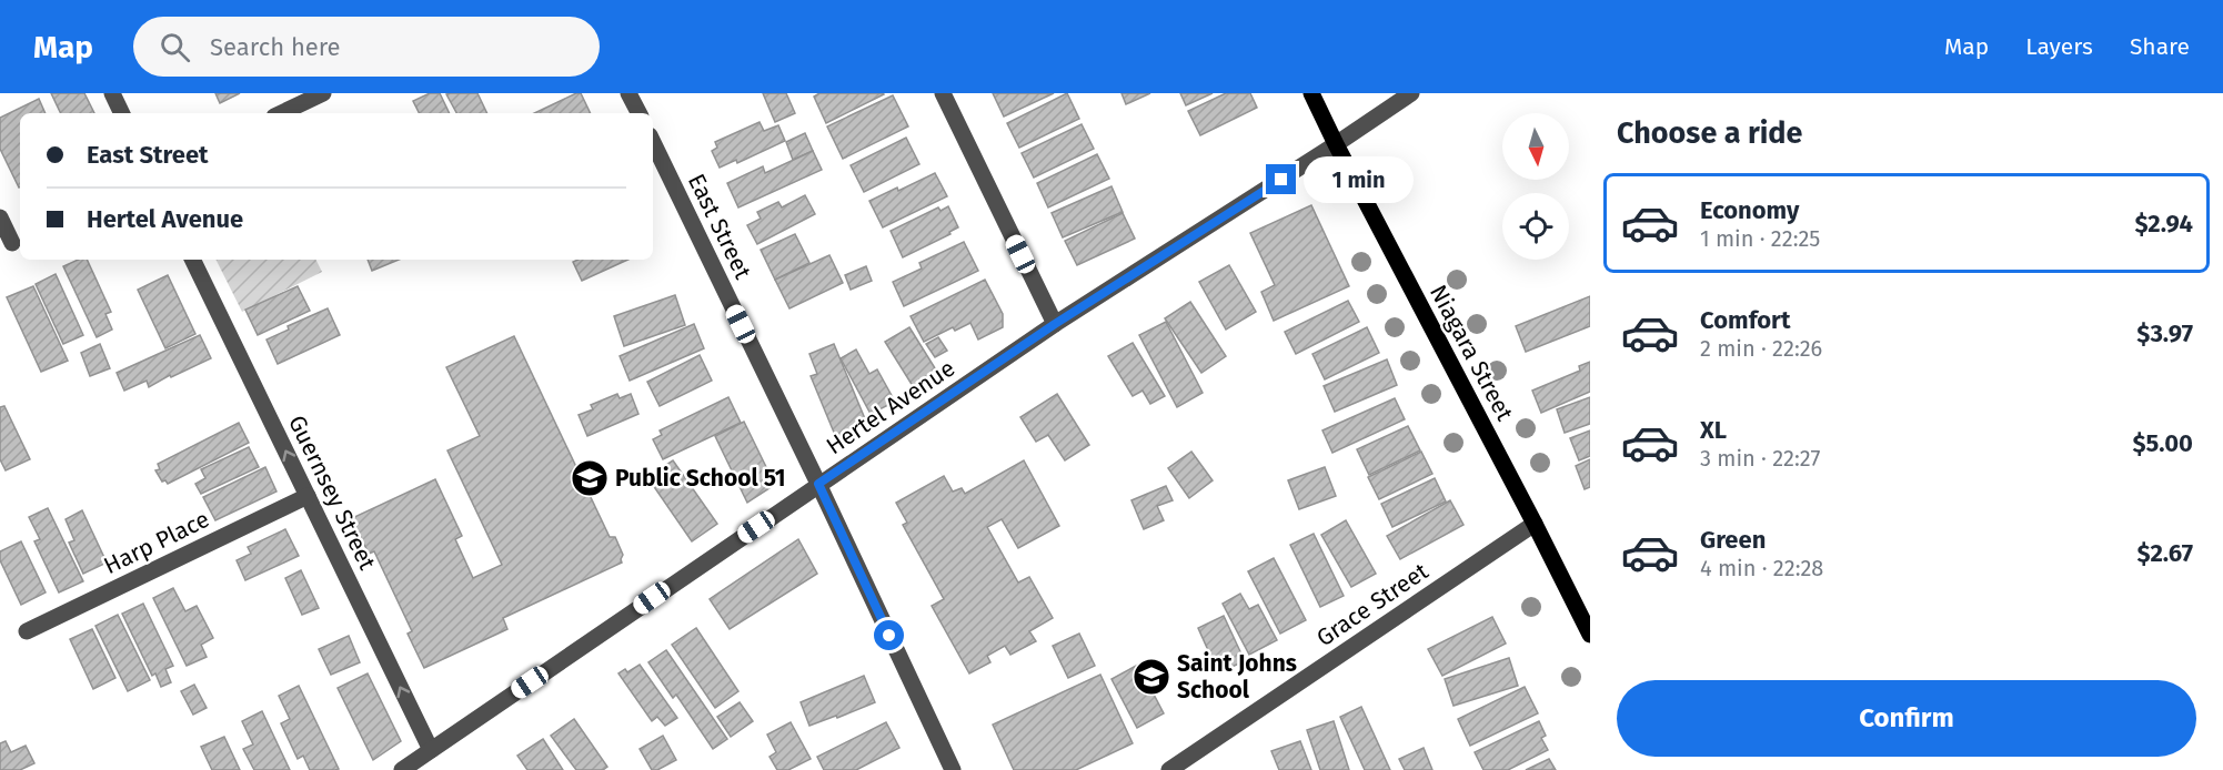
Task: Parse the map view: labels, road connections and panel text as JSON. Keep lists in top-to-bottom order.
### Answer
{
  "streets": {
    "main road": ["Niagara Street"],
    "street": [
      "East Street",
      "Hertel Avenue",
      "Guernsey Street",
      "Harp Place",
      "Grace Street"
    ]
  },
  "crossings": [
    ["East Street", "Hertel Avenue"],
    ["Niagara Street", "Hertel Avenue"],
    ["Niagara Street", "Grace Street"],
    ["Hertel Avenue", "Guernsey Street"],
    ["Guernsey Street", "Harp Place"]
  ],
  "one_way": ["Guernsey Street"],
  "places": {
    "school or university": ["Public School 51", "Saint Johns School"]
  },
  "north": "bottom",
  "page": {
    "header": "Map",
    "search": "Search here",
    "nav": ["Map", "Layers", "Share"],
    "heading": "Choose a ride",
    "banner": ["East Street", "Hertel Avenue"],
    "bubble": "1 min",
    "list": [
      {
        "name": "Economy",
        "note": "1 min · 22:25",
        "value": "$2.94"
      },
      {
        "name": "Comfort",
        "note": "2 min · 22:26",
        "value": "$3.97"
      },
      {
        "name": "XL",
        "note": "3 min · 22:27",
        "value": "$5.00"
      },
      {
        "name": "Green",
        "note": "4 min · 22:28",
        "value": "$2.67"
      }
    ],
    "buttons": "Confirm"
  }
}
